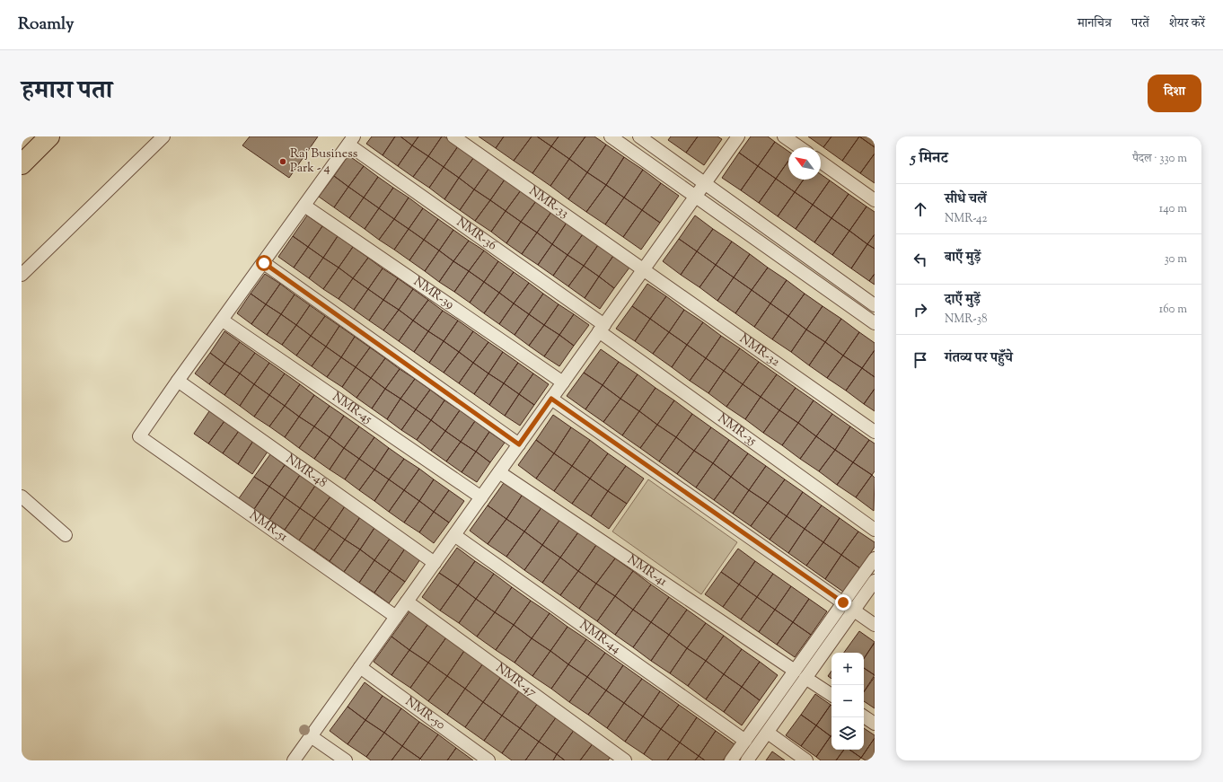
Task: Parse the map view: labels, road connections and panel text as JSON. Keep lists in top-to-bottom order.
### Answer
{
  "streets": {
    "street": [
      "NMR-33",
      "NMR-36",
      "NMR-39",
      "NMR-32",
      "NMR-45",
      "NMR-35",
      "NMR-48",
      "NMR-51",
      "NMR-41",
      "NMR-44",
      "NMR-47",
      "NMR-50"
    ]
  },
  "crossings": [
    ["NMR-33", "NMR-32"],
    ["NMR-36", "NMR-35"],
    ["NMR-48", "NMR-51"]
  ],
  "places": ["Raj Business Park - 4"],
  "north": "top left",
  "page": {
    "header": "Roamly",
    "nav": ["मानचित्र", "परतें", "शेयर करें"],
    "title": "हमारा पता",
    "buttons": "दिशा",
    "heading": ["5 मिनट", "पैदल · 330 m"],
    "list": [
      ["सीधे चलें", "NMR-42", "140 m"],
      ["बाएँ मुड़ें", "30 m"],
      ["दाएँ मुड़ें", "NMR-38", "160 m"],
      "गंतव्य पर पहुँचे"
    ],
    "map_buttons": ["+", "−"]
  }
}
